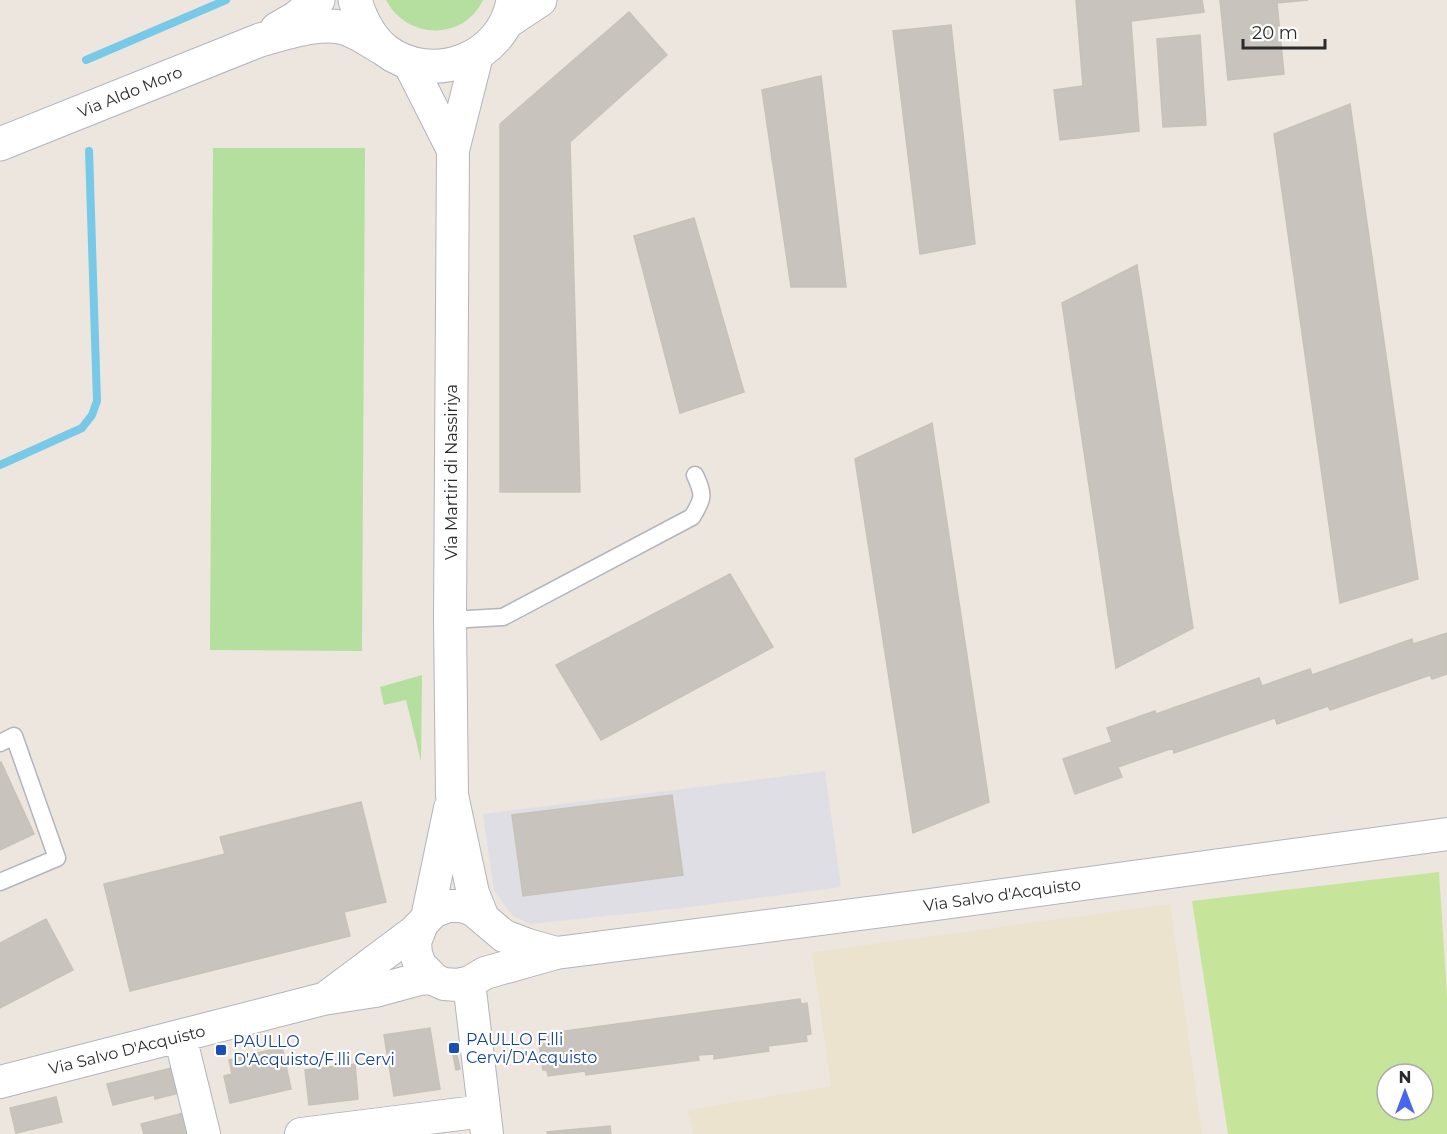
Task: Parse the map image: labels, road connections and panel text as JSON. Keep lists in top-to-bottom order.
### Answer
{
  "streets": {
    "street": [
      "Via Aldo Moro",
      "Via Martiri di Nassiriya",
      "Via Salvo d'Acquisto",
      "Via Salvo D'Acquisto"
    ]
  },
  "crossings": [
    ["Via Aldo Moro", "Via Martiri di Nassiriya"],
    ["Via Martiri di Nassiriya", "Via Salvo D'Acquisto"],
    ["Via Salvo d'Acquisto", "Via Salvo D'Acquisto"]
  ],
  "places": {
    "transit": ["PAULLO F.lli Cervi/D'Acquisto", "PAULLO D'Acquisto/F.lli Cervi"]
  },
  "scale_bar": "20 m",
  "north": "top"
}
